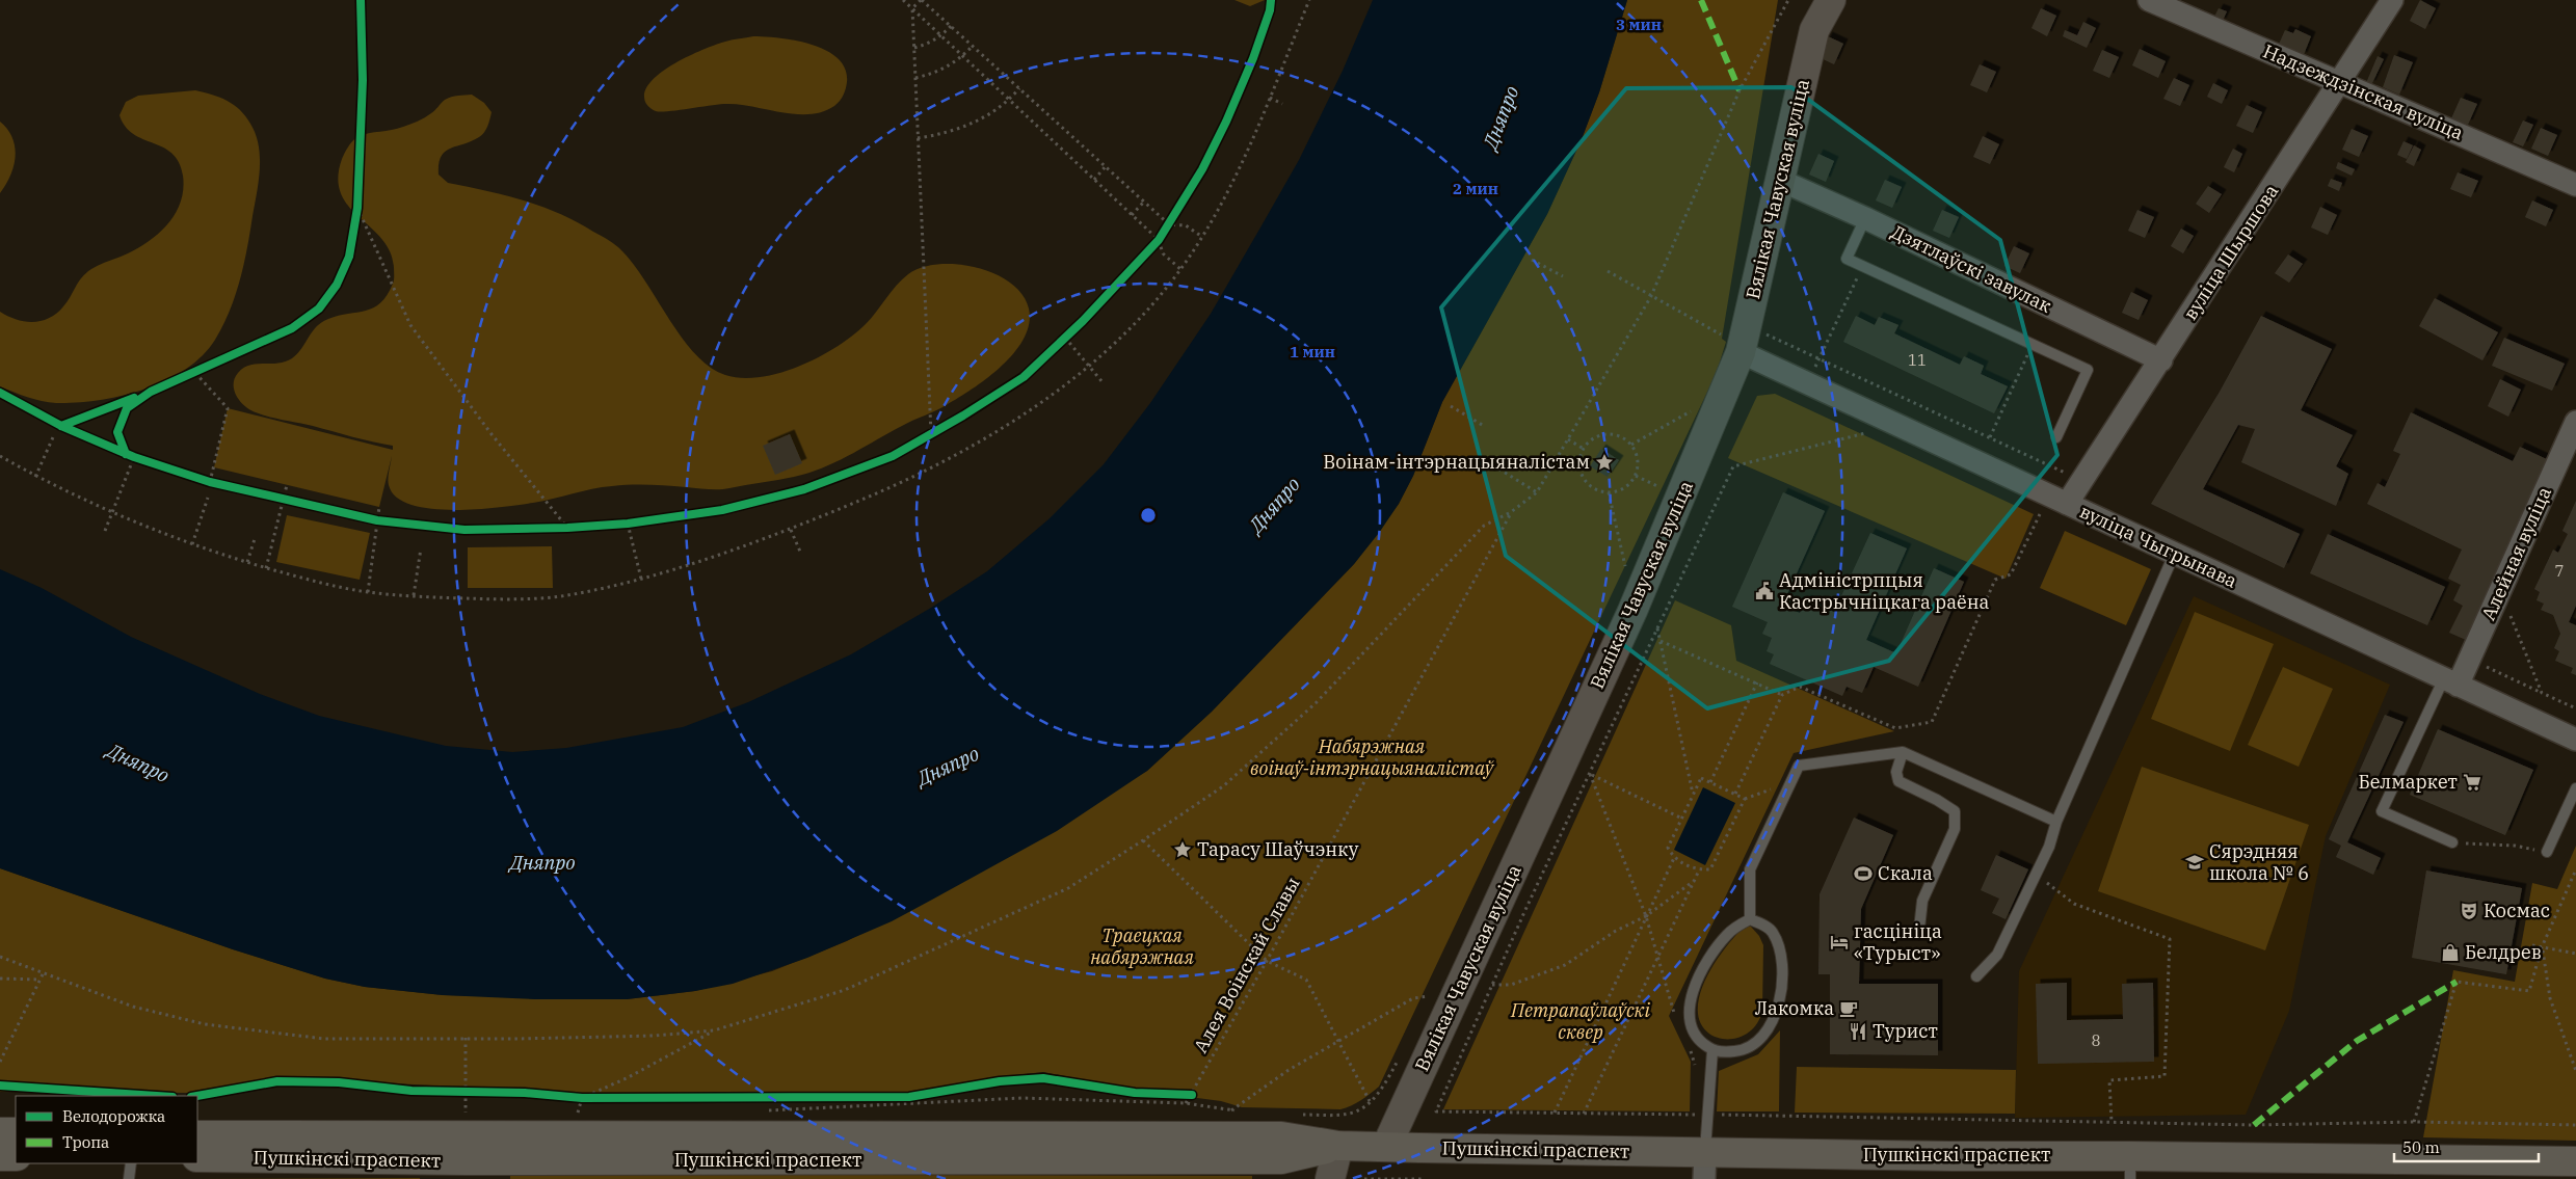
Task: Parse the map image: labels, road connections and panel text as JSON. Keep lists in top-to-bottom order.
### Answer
{
  "streets": {
    "main road": ["Вялікая Чавуская вуліца", "Пушкінскі праспект"],
    "street": [
      "Надзеждзінская вуліца",
      "вуліца Шыршова",
      "Дзятлаўскі завулак",
      "вуліца Чыгрынава",
      "Алейная вуліца"
    ],
    "path": ["Алея Воінскай Славы"]
  },
  "crossings": [
    ["Надзеждзінская вуліца", "вуліца Шыршова"],
    ["Вялікая Чавуская вуліца", "Дзятлаўскі завулак"],
    ["Вялікая Чавуская вуліца", "вуліца Чыгрынава"],
    ["Вялікая Чавуская вуліца", "Пушкінскі праспект"],
    ["вуліца Шыршова", "Дзятлаўскі завулак"],
    ["вуліца Шыршова", "вуліца Чыгрынава"],
    ["вуліца Чыгрынава", "Алейная вуліца"]
  ],
  "water": ["Дняпро"],
  "parks": ["Набярэжная воінаў-інтэрнацыяналістаў", "Траецкая набярэжная", "Петрапаўлаўскі сквер"],
  "places": {
    "place": ["Воінам-інтэрнацыяналістам", "Тарасу Шаўчэнку"],
    "public building": ["Адміністрпцыя Кастрычніцкага раёна"],
    "supermarket": ["Белмаркет"],
    "school or university": ["Сярэдняя школа № 6"],
    "sports": ["Скала"],
    "theatre": ["Космас"],
    "hotel": ["гасцініца «Турыст»"],
    "shop": ["Белдрев"],
    "cafe": ["Лакомка"],
    "restaurant": ["Турист"]
  },
  "house_numbers": ["11", "7", "8"],
  "legend": ["Велодорожка", "Тропа"],
  "scale_bar": "50 m",
  "rings": ["3 мин", "2 мин", "1 мин"]
}
